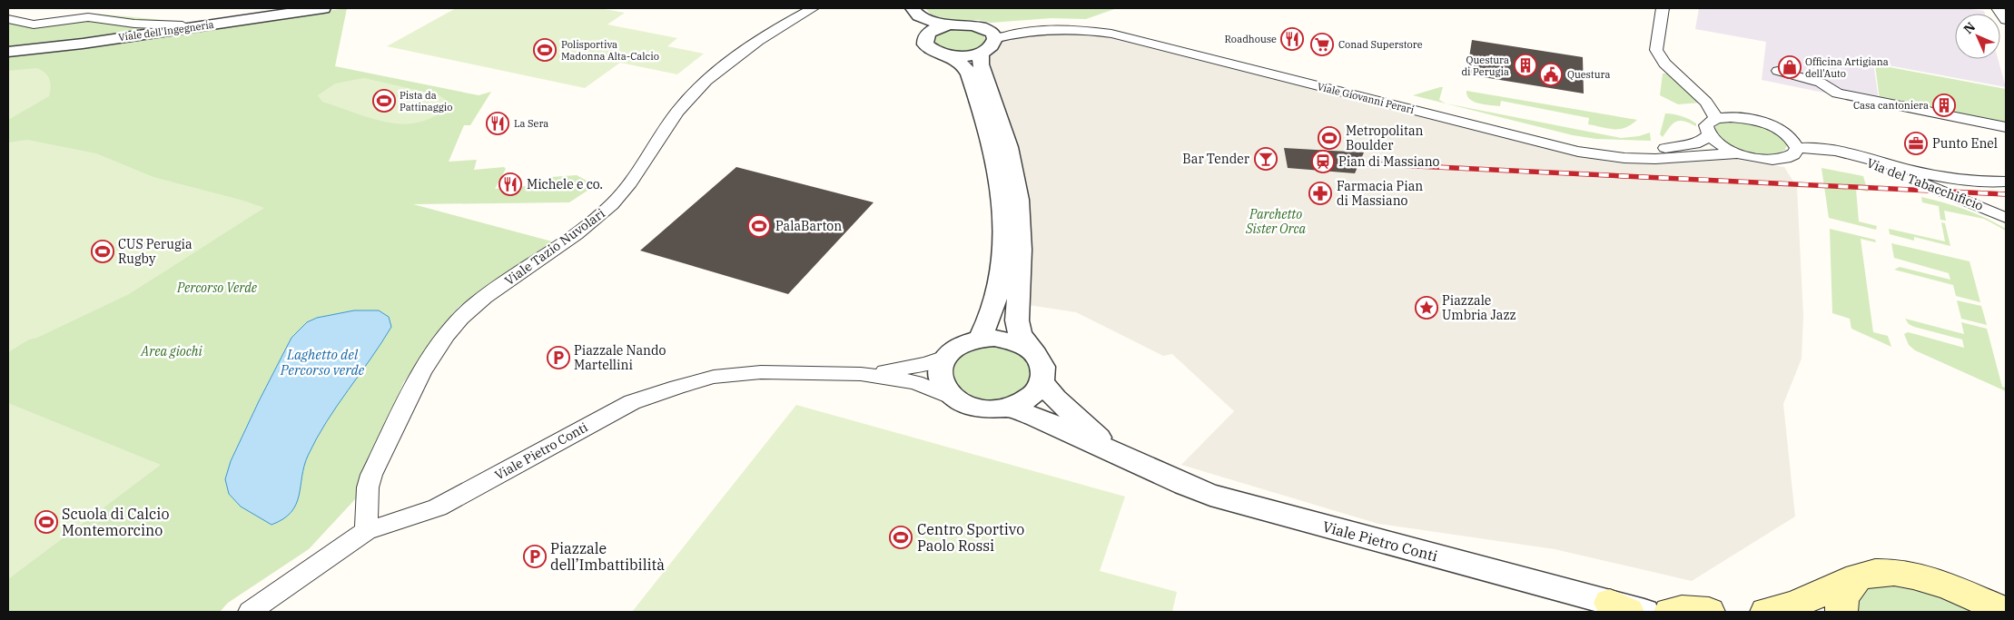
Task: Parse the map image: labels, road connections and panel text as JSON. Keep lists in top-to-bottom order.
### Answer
{
  "streets": {
    "street": [
      "Viale dell'Ingegneria",
      "Viale Giovanni Perari",
      "Via del Tabacchificio",
      "Viale Tazio Nuvolari",
      "Viale Pietro Conti"
    ]
  },
  "crossings": [
    ["Viale Tazio Nuvolari", "Viale Pietro Conti"]
  ],
  "water": ["Laghetto del Percorso verde"],
  "parks": ["Parchetto Sister Orca", "Percorso Verde", "Area giochi"],
  "places": {
    "restaurant": ["Roadhouse", "La Sera", "Michele e co."],
    "supermarket": ["Conad Superstore"],
    "sports": [
      "Polisportiva Madonna Alta-Calcio",
      "Pista da Pattinaggio",
      "Metropolitan Boulder",
      "PalaBarton",
      "CUS Perugia Rugby",
      "Scuola di Calcio Montemorcino",
      "Centro Sportivo Paolo Rossi"
    ],
    "building": ["Questura di Perugia", "Casa cantoniera"],
    "shop": ["Officina Artigiana dell'Auto"],
    "public building": ["Questura"],
    "office": ["Punto Enel"],
    "bar": ["Bar Tender"],
    "station": ["Pian di Massiano"],
    "pharmacy": ["Farmacia Pian di Massiano"],
    "place": ["Piazzale Umbria Jazz"],
    "parking": ["Piazzale Nando Martellini", "Piazzale dell’Imbattibilità"]
  },
  "north": "top left"
}
